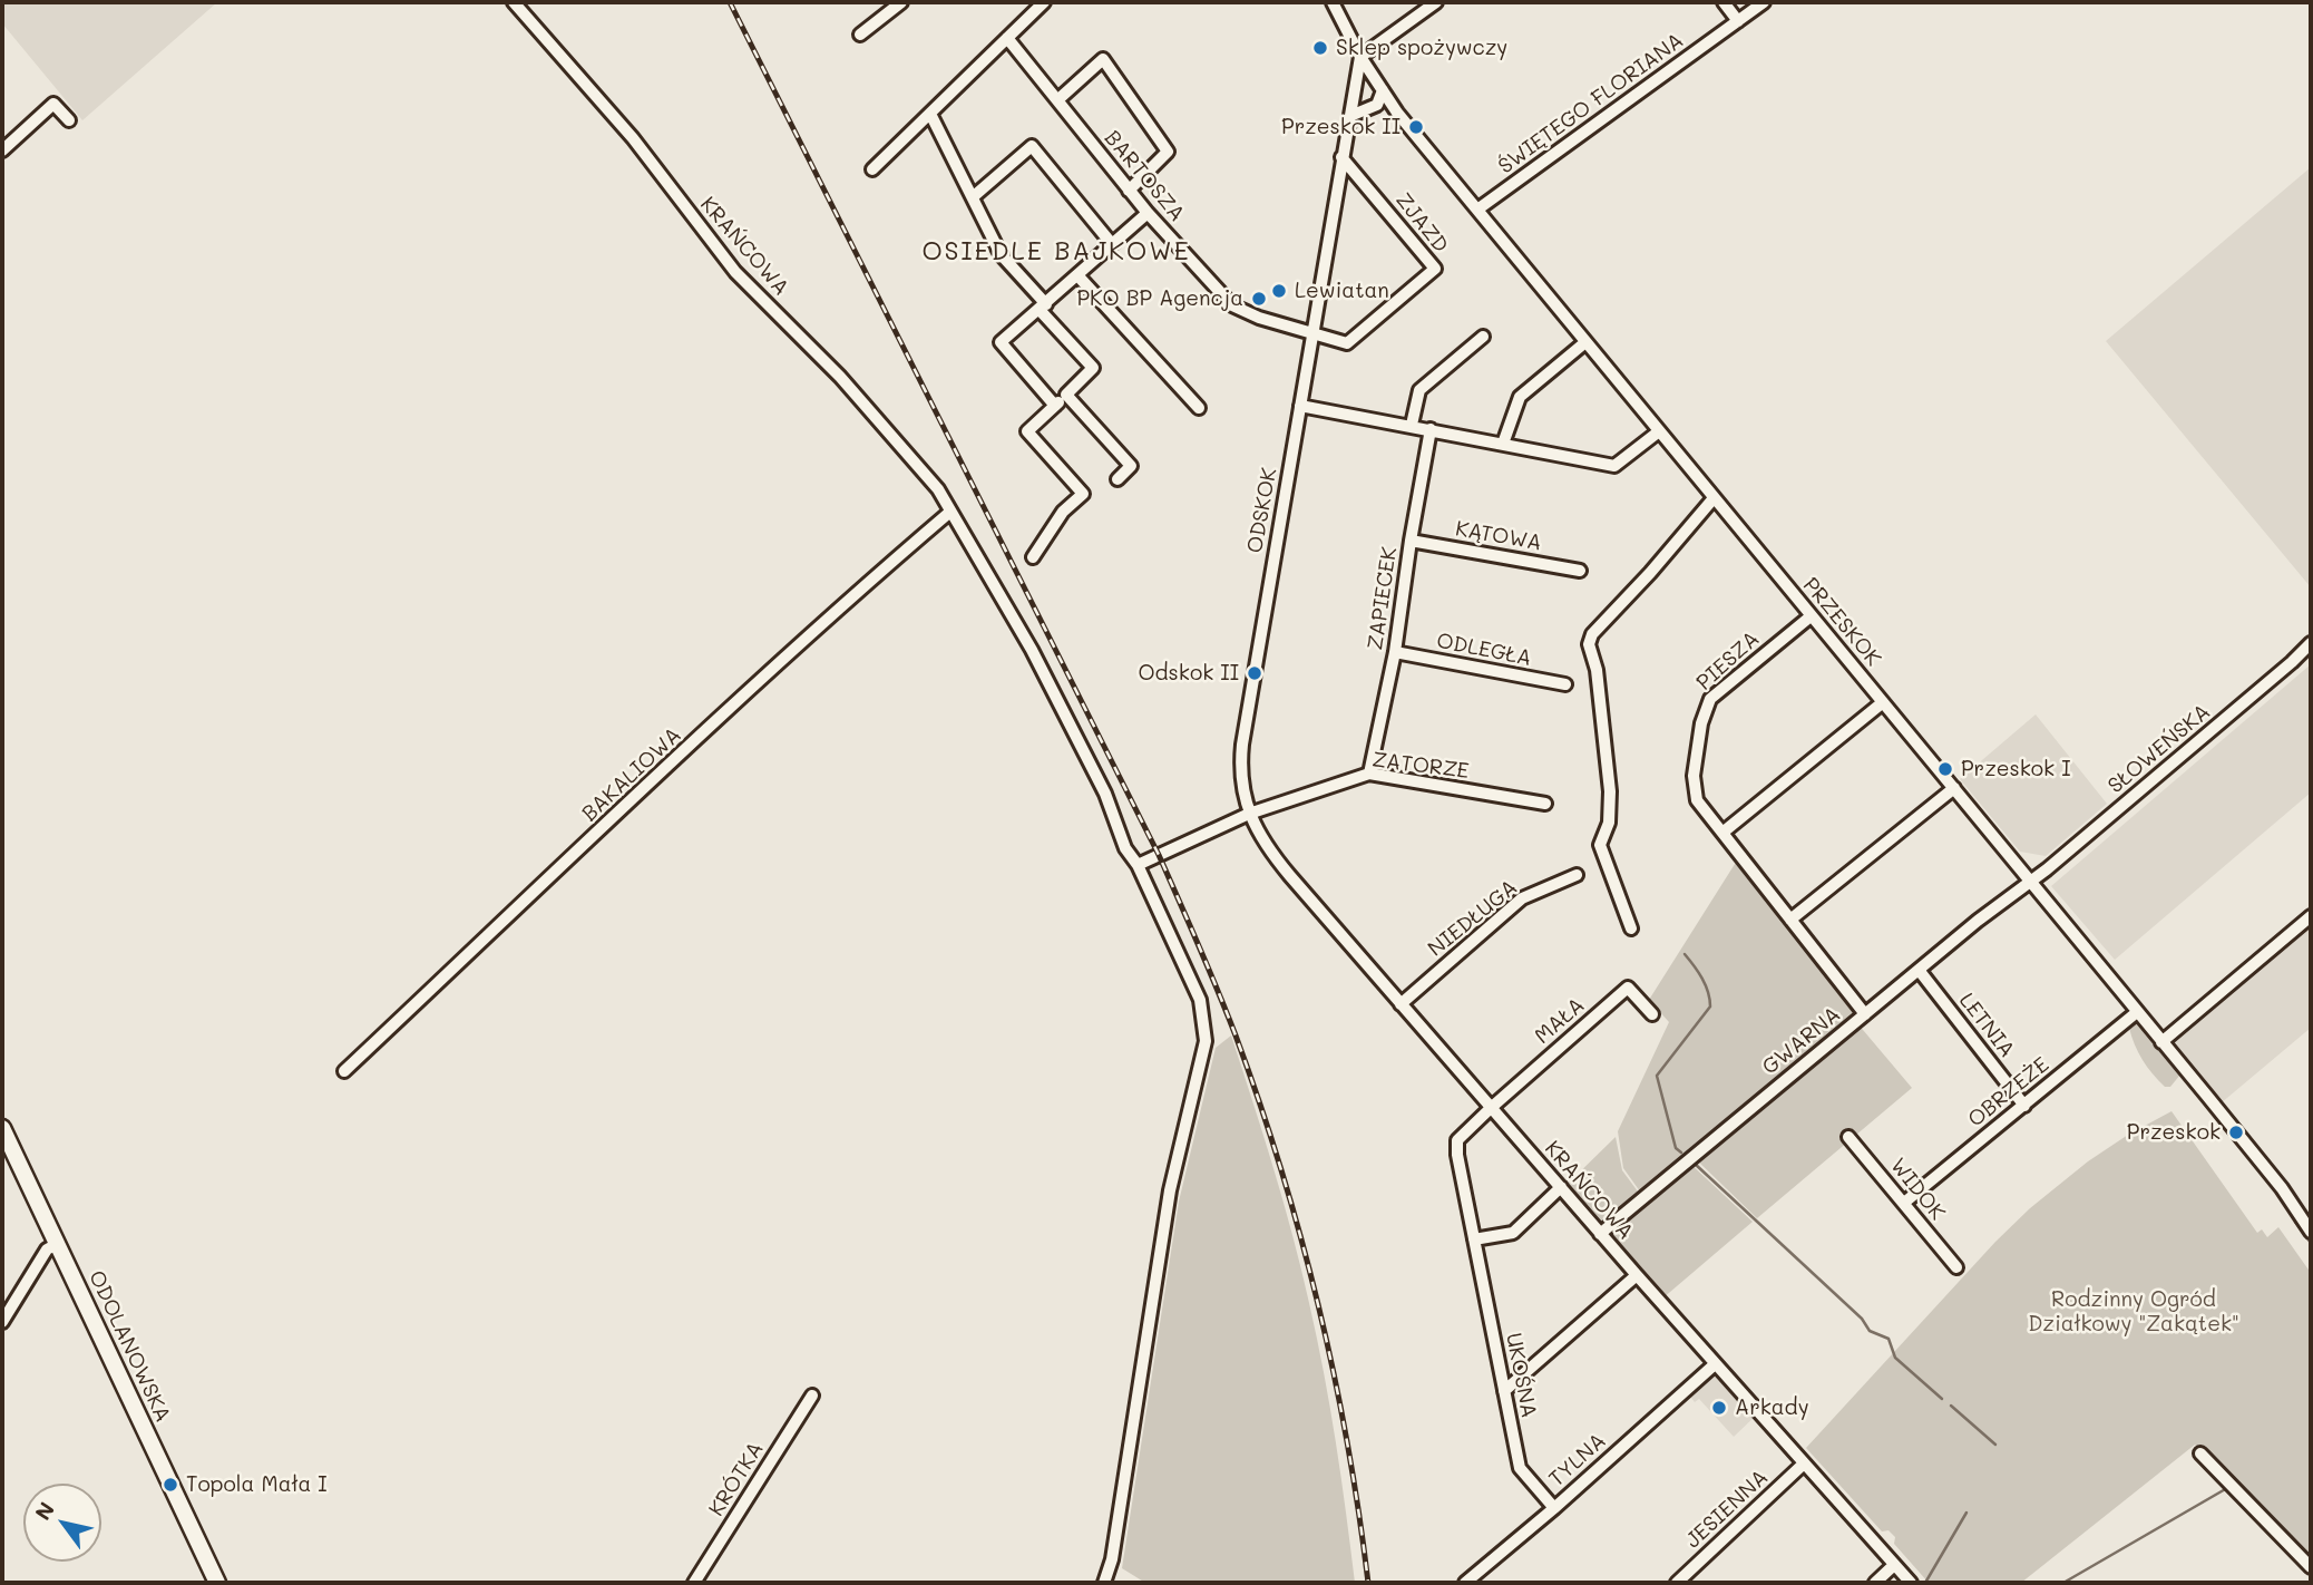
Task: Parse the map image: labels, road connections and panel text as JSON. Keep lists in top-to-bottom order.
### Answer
{
  "streets": {
    "main road": ["ODOLANOWSKA"],
    "street": [
      "ŚWIĘTEGO FLORIANA",
      "BARTOSZA",
      "ZJAZD",
      "KRAŃCOWA",
      "ODSKOK",
      "KĄTOWA",
      "ZAPIECEK",
      "PRZESKOK",
      "ODLEGŁA",
      "PIESZA",
      "SŁOWEŃSKA",
      "ZATORZE",
      "BAKALIOWA",
      "NIEDŁUGA",
      "MAŁA",
      "LETNIA",
      "GWARNA",
      "OBRZEŻE",
      "WIDOK",
      "UKOŚNA",
      "TYLNA",
      "KRÓTKA",
      "JESIENNA"
    ]
  },
  "crossings": [
    ["ŚWIĘTEGO FLORIANA", "PRZESKOK"],
    ["BARTOSZA", "ZJAZD"],
    ["BARTOSZA", "ODSKOK"],
    ["ZJAZD", "ODSKOK"],
    ["KRAŃCOWA", "ODSKOK"],
    ["KRAŃCOWA", "ZATORZE"],
    ["KRAŃCOWA", "BAKALIOWA"],
    ["KRAŃCOWA", "NIEDŁUGA"],
    ["KRAŃCOWA", "MAŁA"],
    ["KRAŃCOWA", "GWARNA"],
    ["KRAŃCOWA", "UKOŚNA"],
    ["KRAŃCOWA", "TYLNA"],
    ["KRAŃCOWA", "JESIENNA"],
    ["ODSKOK", "PRZESKOK"],
    ["ODSKOK", "ZATORZE"],
    ["KĄTOWA", "ZAPIECEK"],
    ["ZAPIECEK", "ODLEGŁA"],
    ["ZAPIECEK", "ZATORZE"],
    ["PRZESKOK", "PIESZA"],
    ["PRZESKOK", "SŁOWEŃSKA"],
    ["PRZESKOK", "GWARNA"],
    ["PRZESKOK", "OBRZEŻE"],
    ["PIESZA", "GWARNA"],
    ["SŁOWEŃSKA", "GWARNA"],
    ["MAŁA", "UKOŚNA"],
    ["LETNIA", "GWARNA"],
    ["LETNIA", "OBRZEŻE"],
    ["OBRZEŻE", "WIDOK"],
    ["UKOŚNA", "TYLNA"]
  ],
  "districts": ["OSIEDLE BAJKOWE"],
  "parks": ["Rodzinny Ogród Działkowy \"Zakątek\""],
  "places": [
    "Sklep spożywczy",
    "Przeskok II",
    "Lewiatan",
    "PKO BP Agencja",
    "Odskok II",
    "Przeskok I",
    "Przeskok",
    "Arkady",
    "Topola Mała I"
  ],
  "north": "top left"
}
